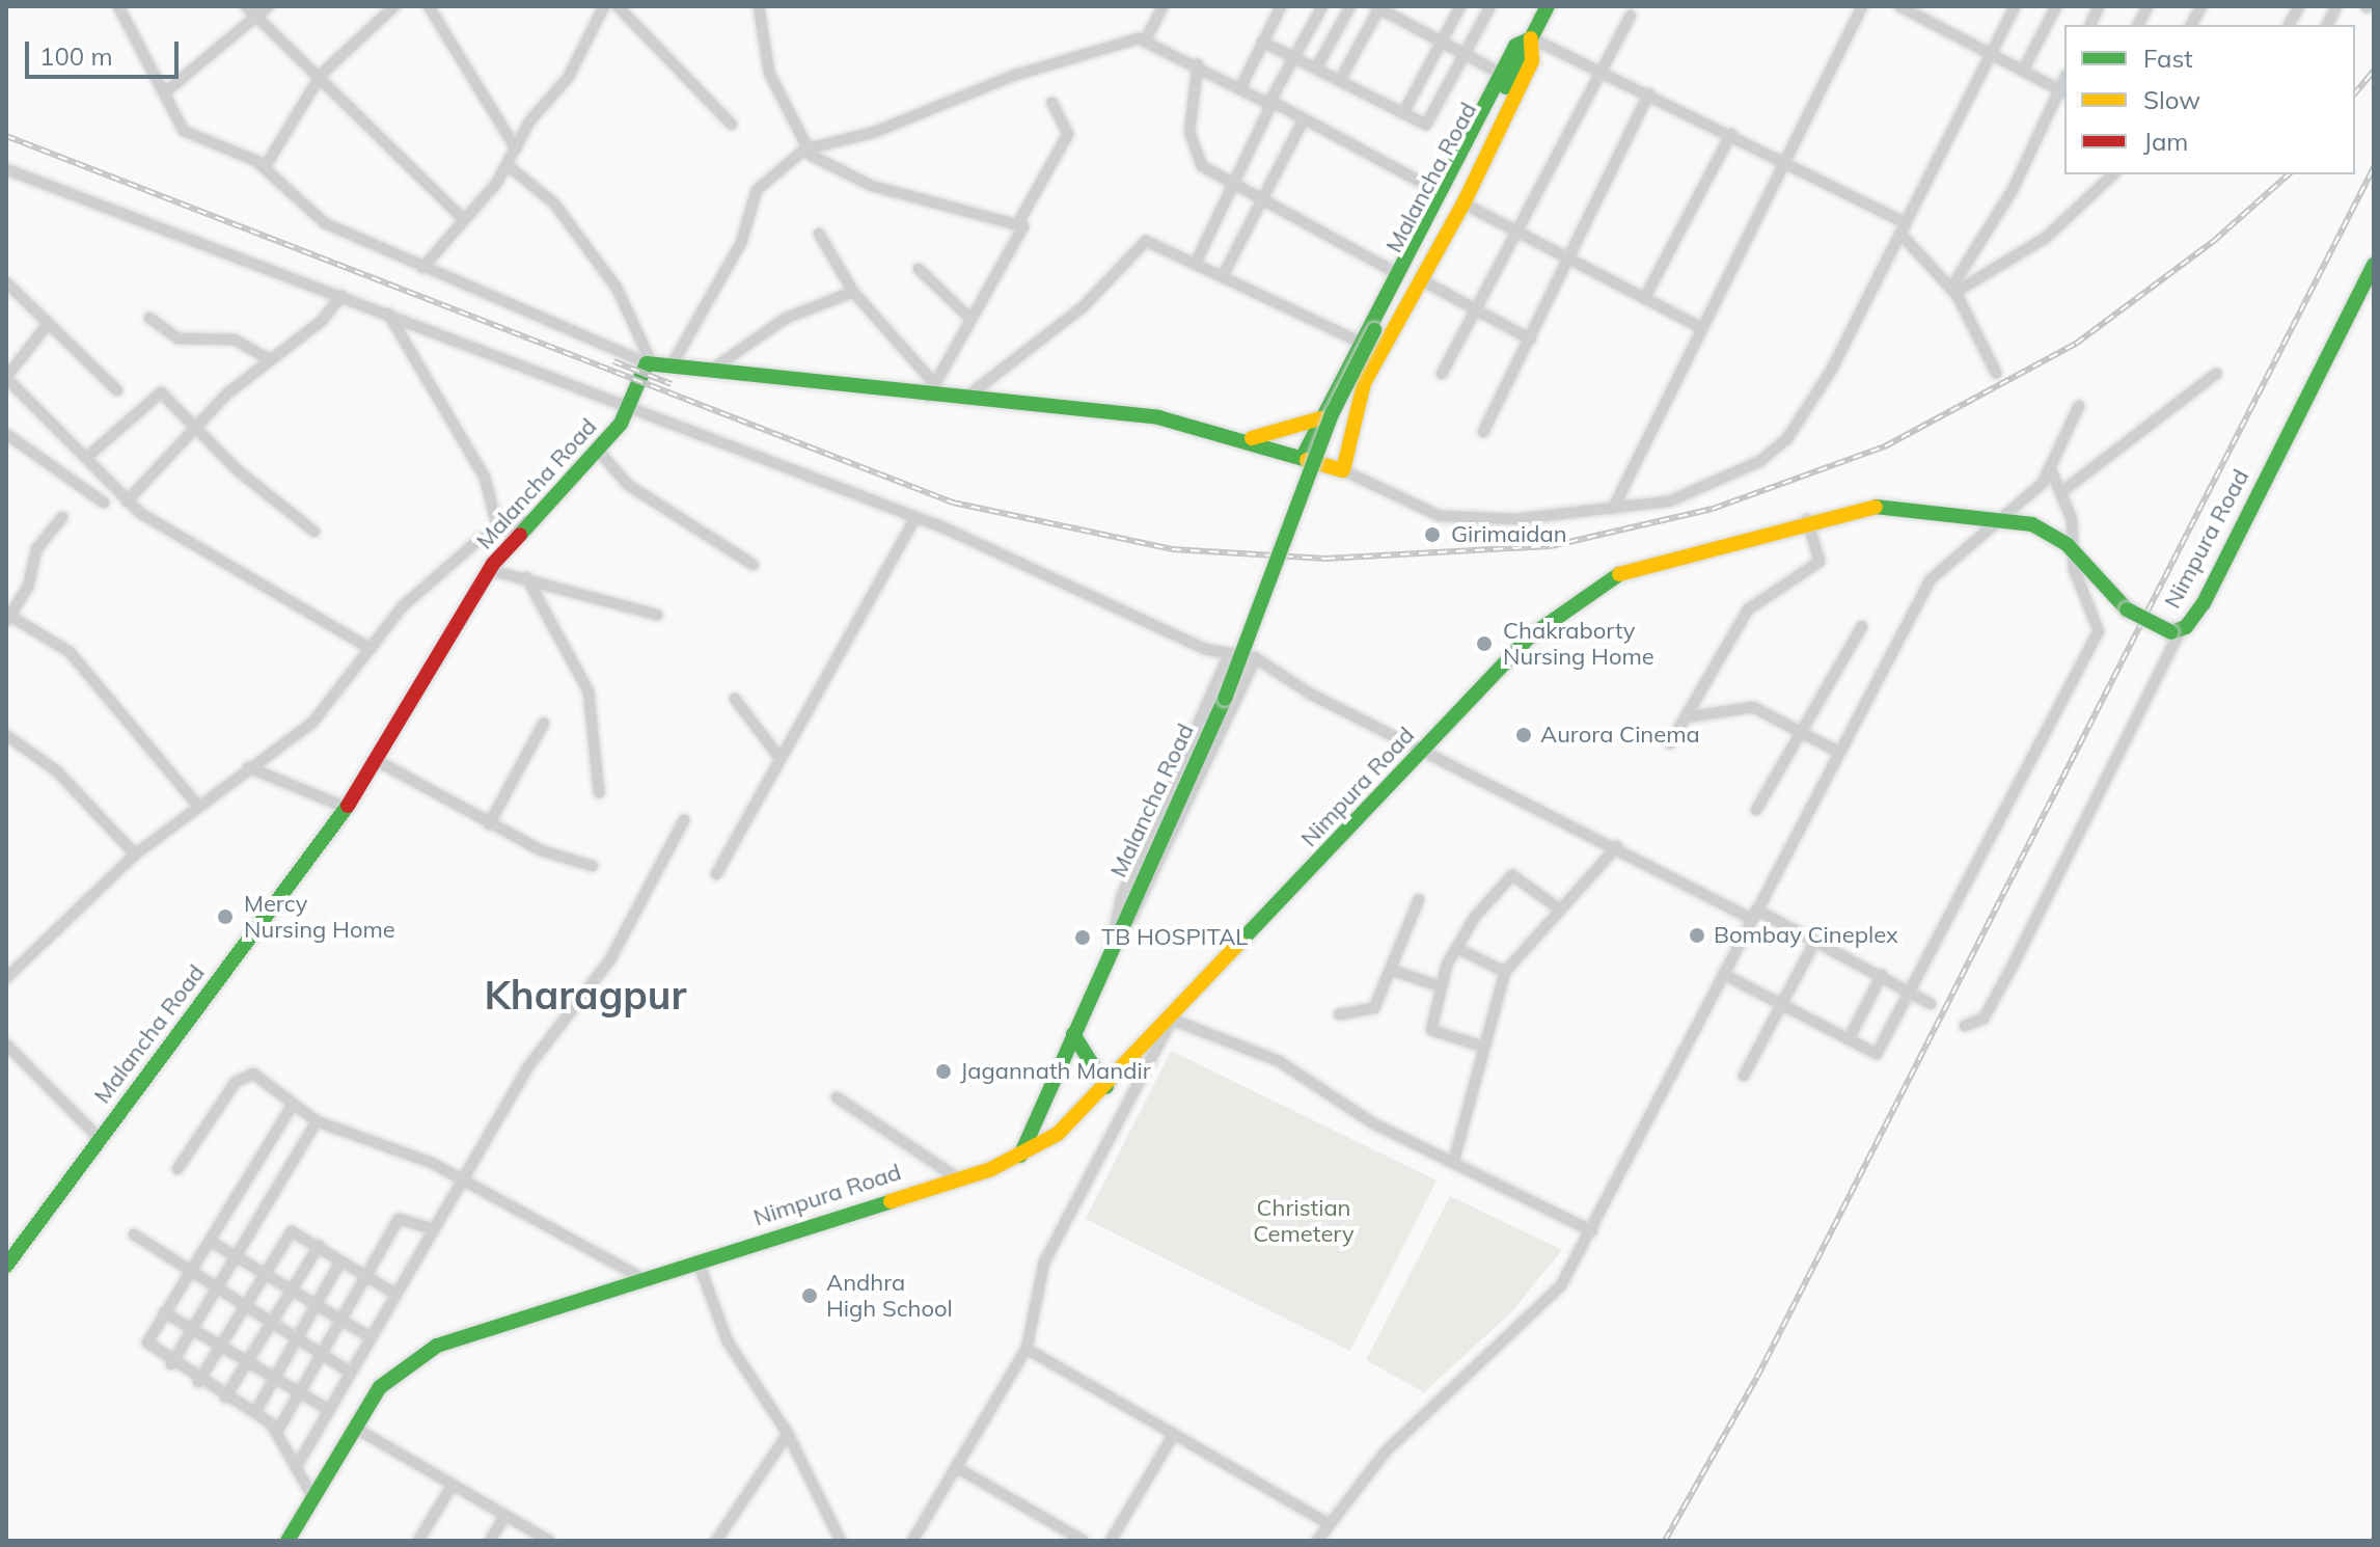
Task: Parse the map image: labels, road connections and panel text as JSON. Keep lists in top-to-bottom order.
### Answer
{
  "streets": {
    "main road": ["Malancha Road", "Nimpura Road"]
  },
  "crossings": [
    ["Malancha Road", "Nimpura Road"]
  ],
  "districts": ["Kharagpur"],
  "parks": ["Christian Cemetery"],
  "places": [
    "Girimaidan",
    "Chakraborty Nursing Home",
    "Aurora Cinema",
    "Mercy Nursing Home",
    "Bombay Cineplex",
    "TB HOSPITAL",
    "Jagannath Mandir",
    "Andhra High School"
  ],
  "legend": ["Fast", "Slow", "Jam"],
  "scale_bar": "100 m"
}
